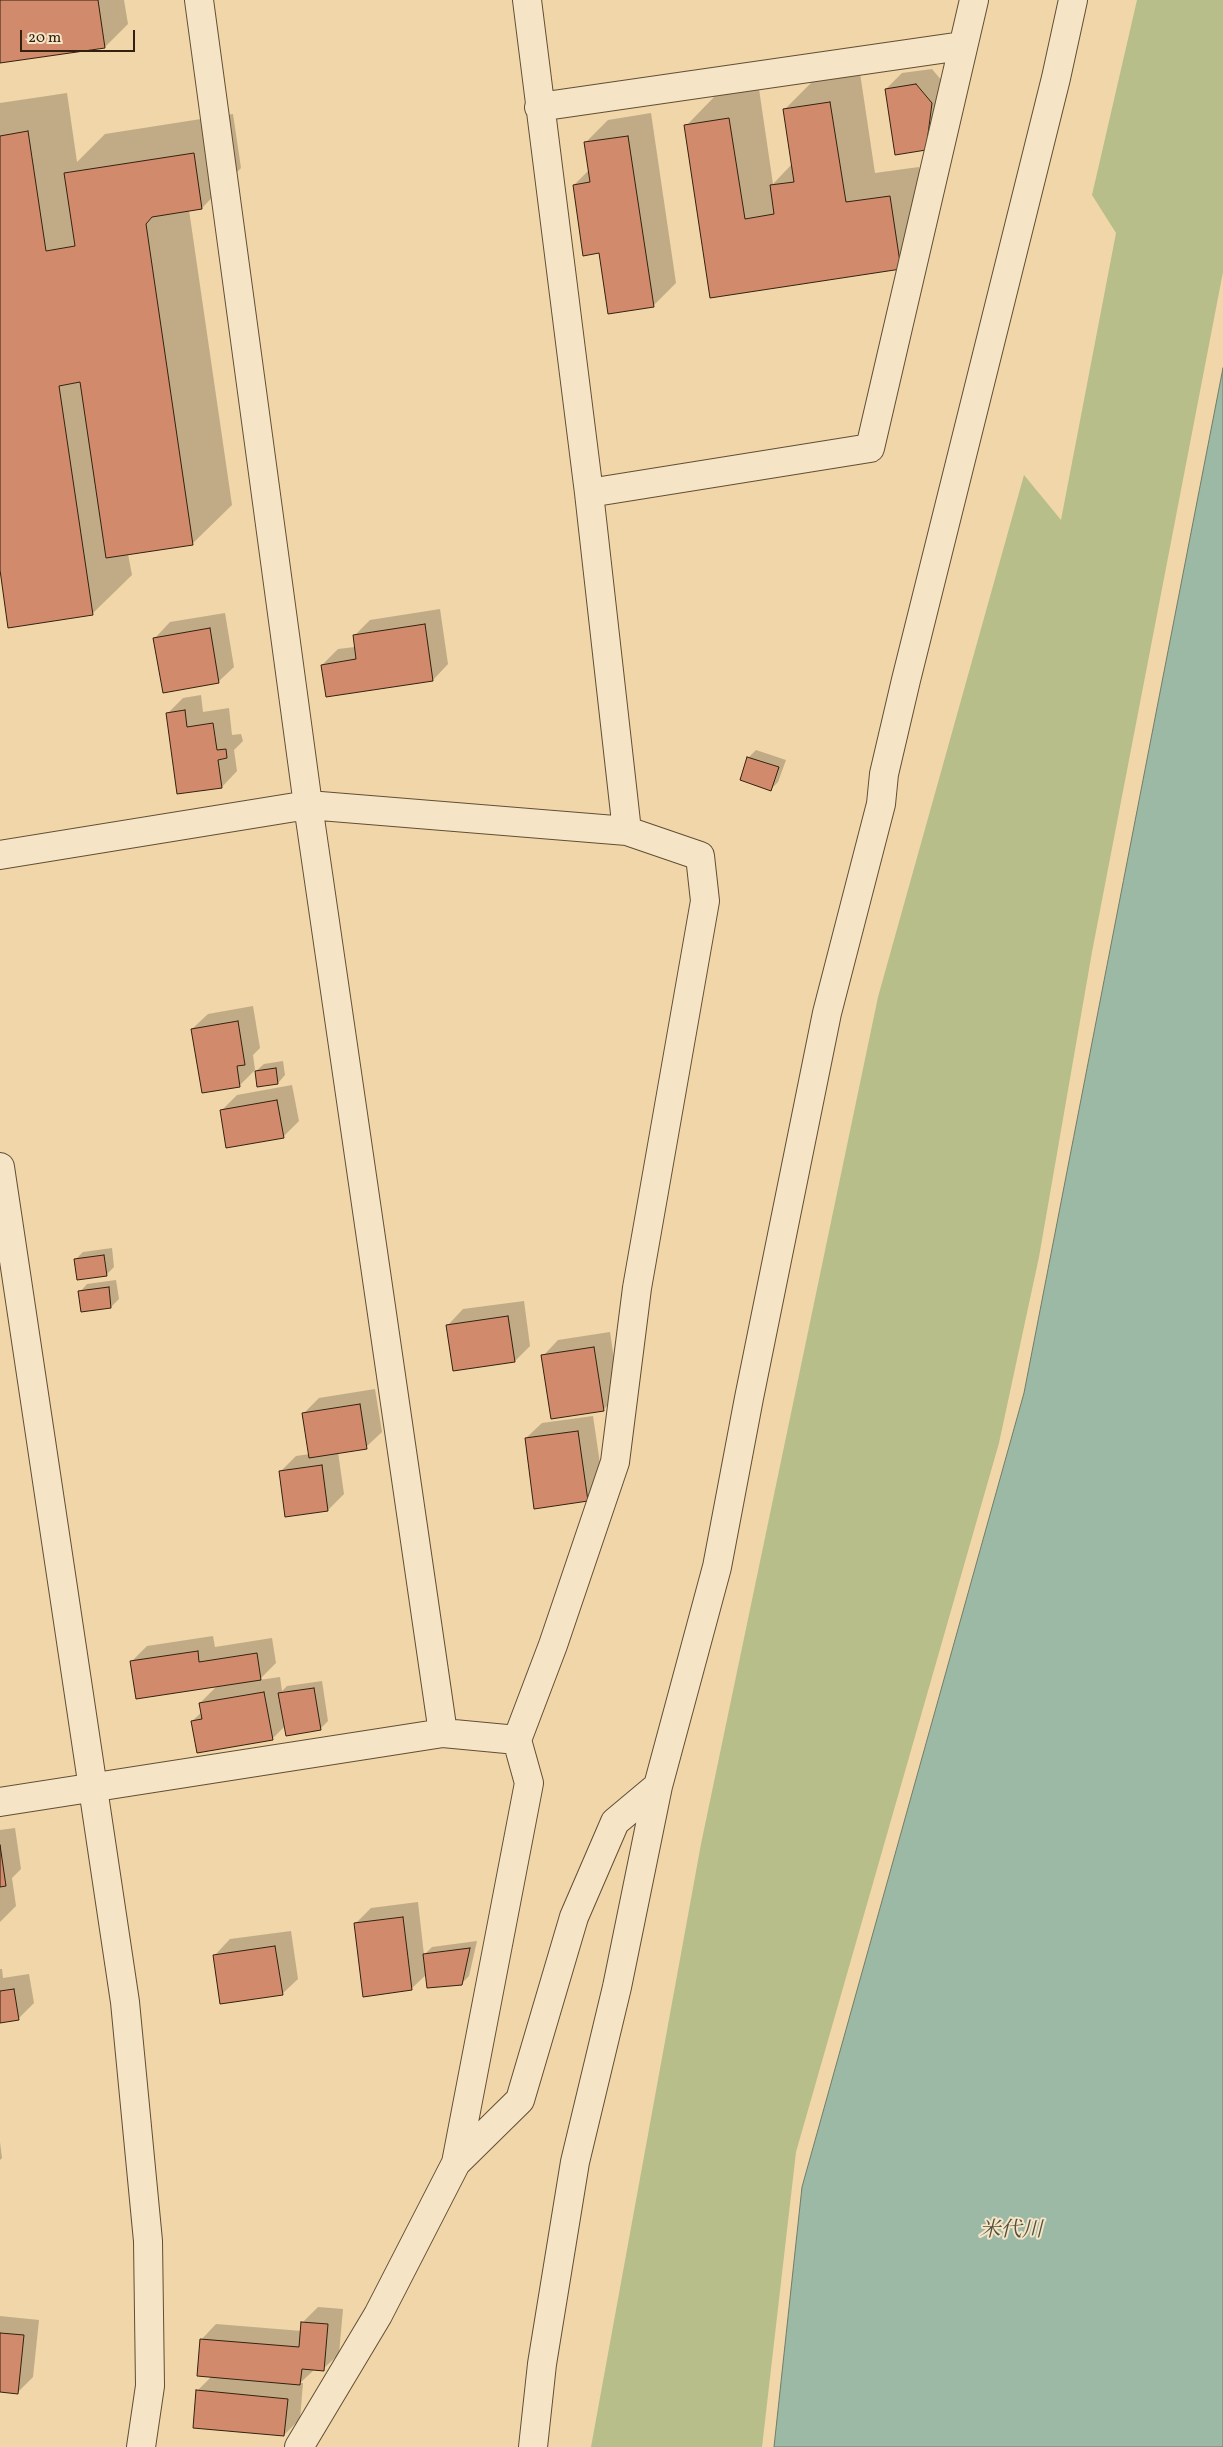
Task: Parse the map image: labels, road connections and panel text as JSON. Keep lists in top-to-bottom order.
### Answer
{
  "water": ["米代川"],
  "scale_bar": "20 m"
}
